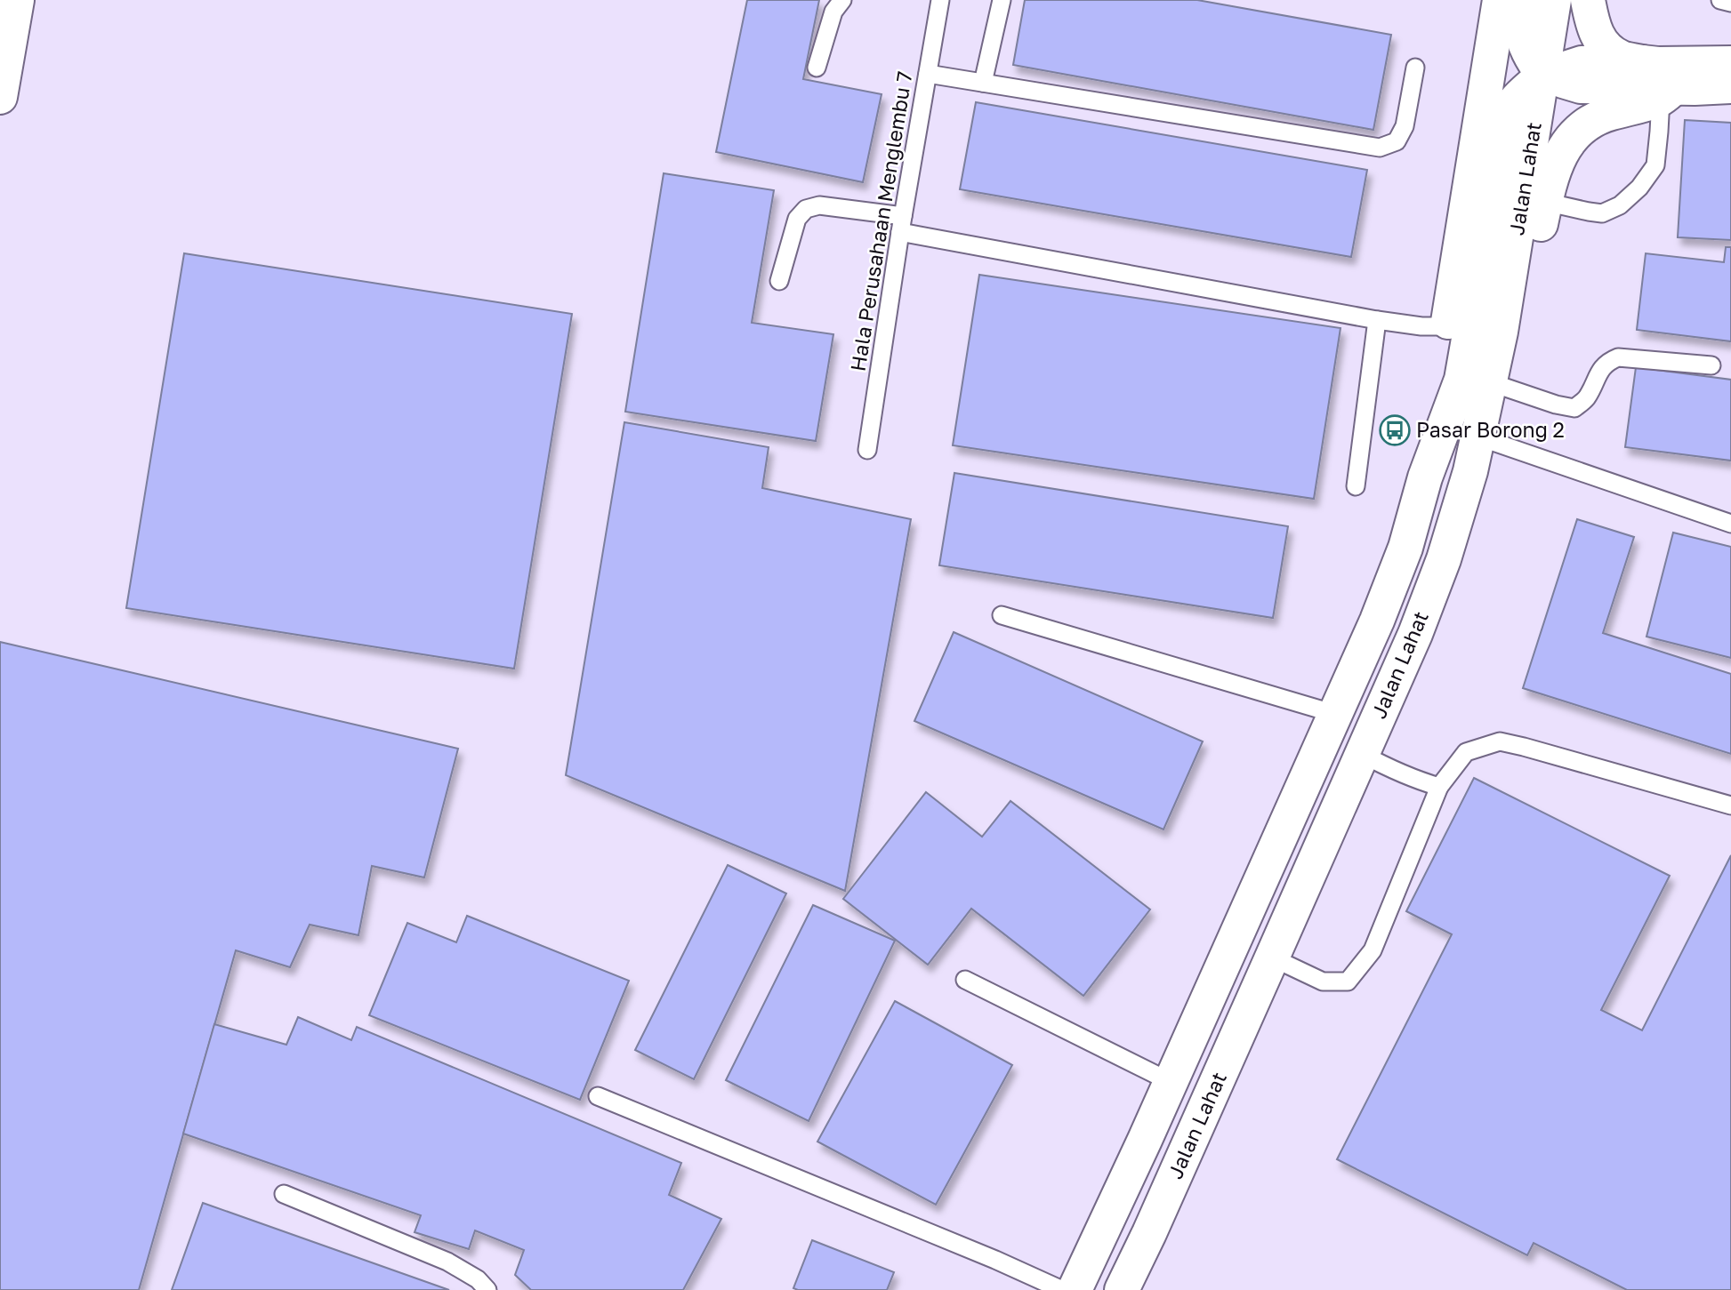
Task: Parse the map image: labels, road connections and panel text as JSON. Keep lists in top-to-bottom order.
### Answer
{
  "streets": {
    "main road": ["Jalan Lahat"],
    "lane": ["Hala Perusahaan Menglembu 7"]
  },
  "places": {
    "bus stop": ["Pasar Borong 2"]
  }
}
